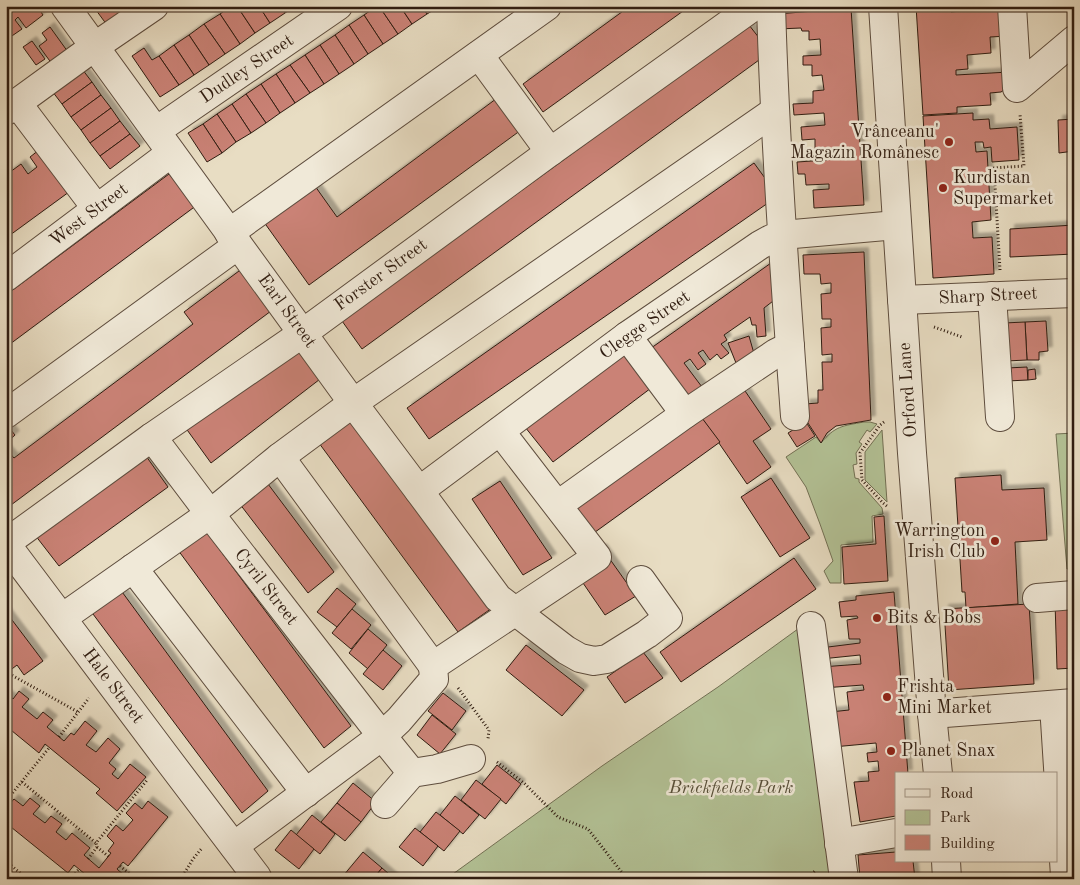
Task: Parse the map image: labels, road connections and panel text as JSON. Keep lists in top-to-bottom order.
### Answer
{
  "streets": {
    "street": [
      "Dudley Street",
      "West Street",
      "Forster Street",
      "Sharp Street",
      "Earl Street",
      "Clegge Street",
      "Orford Lane",
      "Cyril Street",
      "Hale Street"
    ]
  },
  "crossings": [
    ["Dudley Street", "Earl Street"],
    ["West Street", "Earl Street"],
    ["Forster Street", "Earl Street"],
    ["Forster Street", "Cyril Street"],
    ["Forster Street", "Hale Street"],
    ["Sharp Street", "Orford Lane"],
    ["Earl Street", "Clegge Street"],
    ["Clegge Street", "Orford Lane"]
  ],
  "parks": ["Brickfields Park"],
  "places": [
    "Vrânceanu' Magazin Românesc",
    "Kurdistan Supermarket",
    "Warrington Irish Club",
    "Bits & Bobs",
    "Frishta Mini Market",
    "Planet Snax"
  ],
  "legend": ["Road", "Park", "Building"]
}
